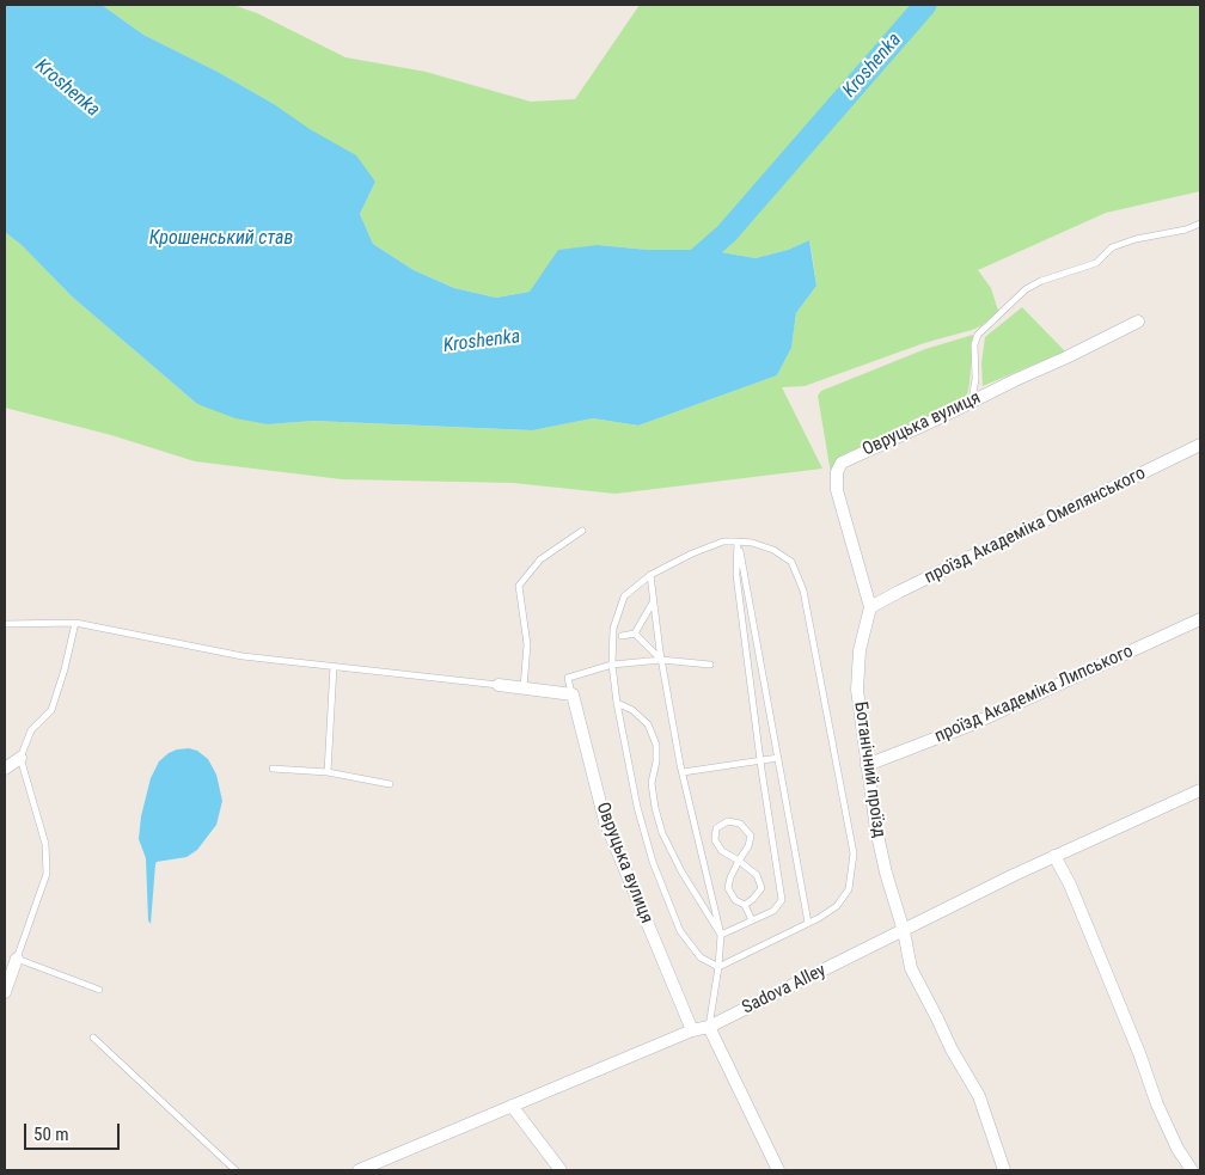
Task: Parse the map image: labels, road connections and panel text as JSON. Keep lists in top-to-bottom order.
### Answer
{
  "streets": {
    "street": [
      "Овруцька вулиця",
      "проїзд Академіка Омелянського",
      "проїзд Академіка Липського",
      "Ботанічний проїзд",
      "Sadova Alley"
    ]
  },
  "crossings": [
    ["Овруцька вулиця", "проїзд Академіка Омелянського"],
    ["Овруцька вулиця", "Ботанічний проїзд"],
    ["Овруцька вулиця", "Sadova Alley"],
    ["проїзд Академіка Омелянського", "Ботанічний проїзд"],
    ["проїзд Академіка Липського", "Ботанічний проїзд"],
    ["Ботанічний проїзд", "Sadova Alley"]
  ],
  "water": ["Kroshenka", "Крошенський став"],
  "scale_bar": "50 m"
}
